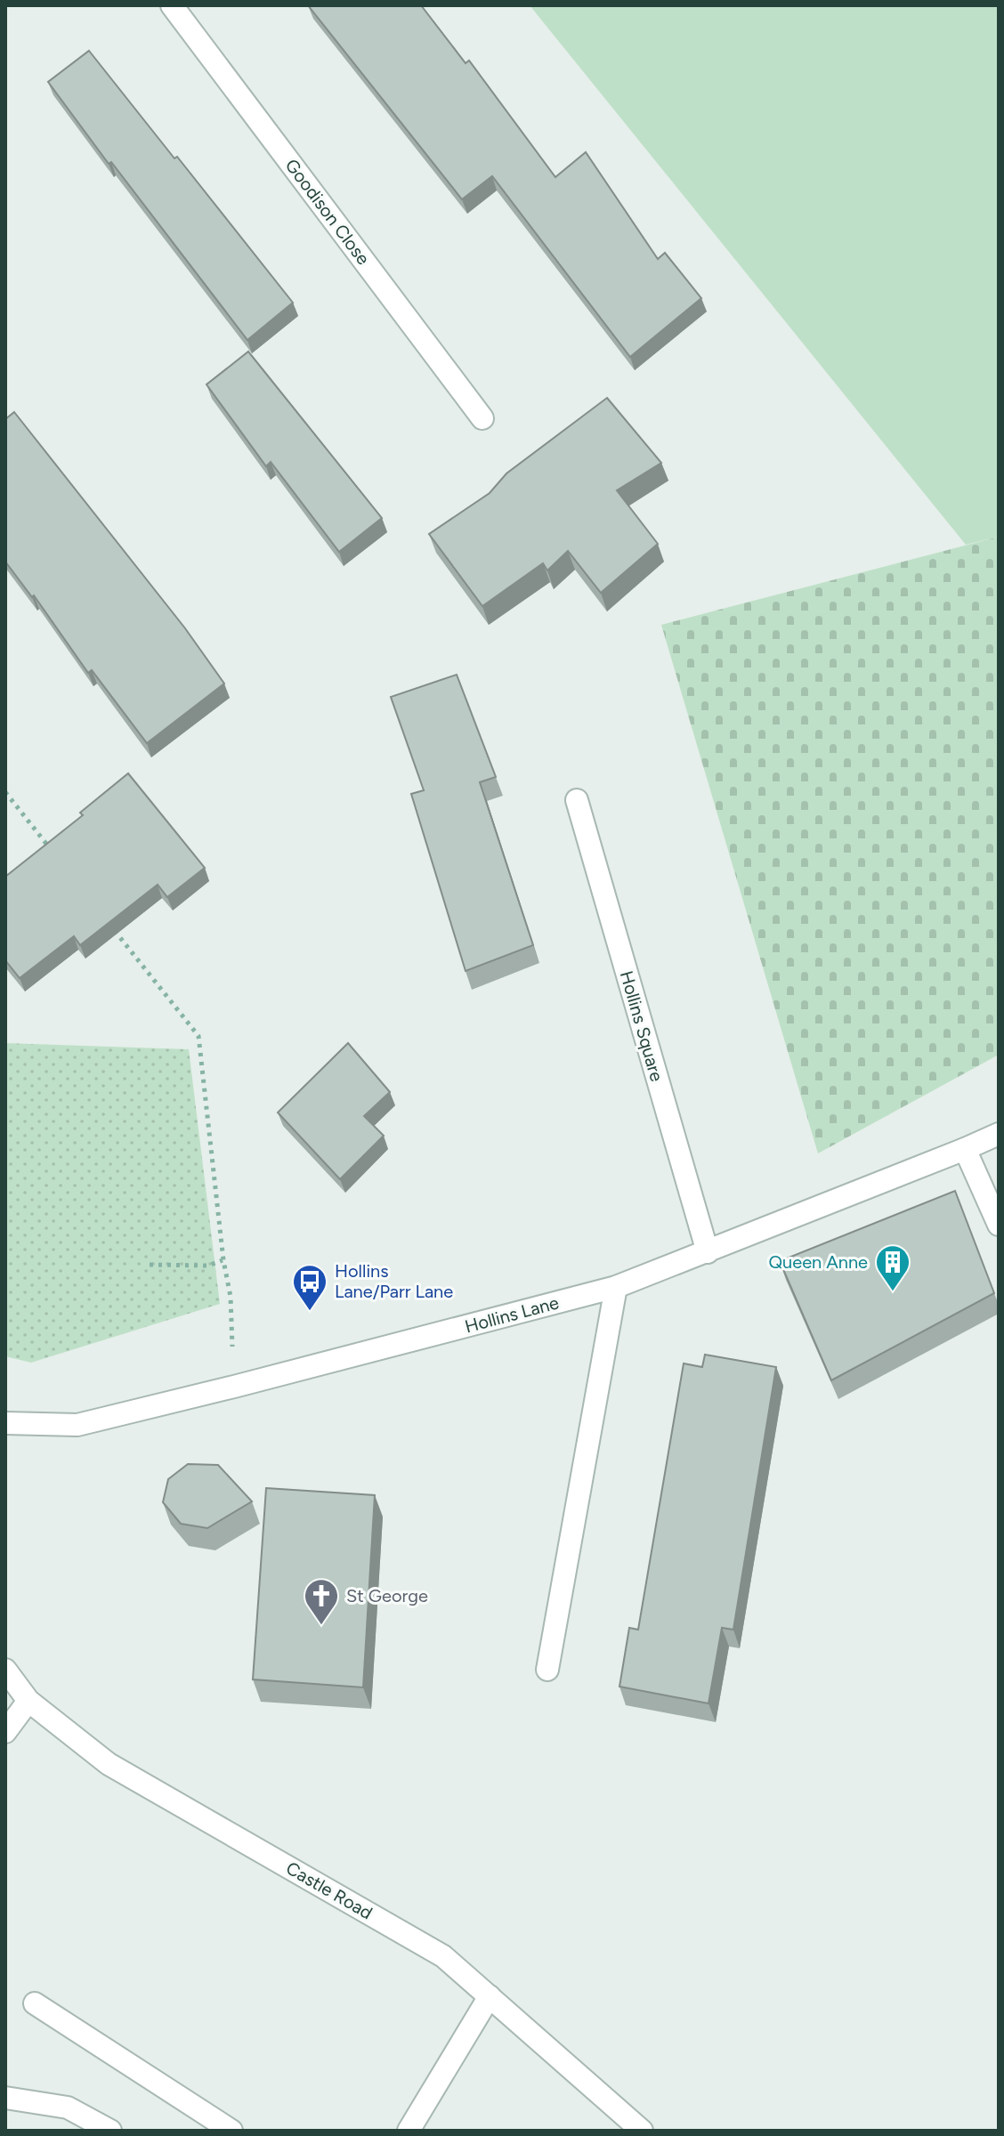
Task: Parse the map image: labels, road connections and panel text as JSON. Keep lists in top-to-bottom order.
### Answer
{
  "streets": {
    "street": [
      "Goodison Close",
      "Hollins Square",
      "Hollins Lane",
      "Castle Road"
    ]
  },
  "crossings": [
    ["Hollins Square", "Hollins Lane"]
  ],
  "places": {
    "building": ["Queen Anne"],
    "bus stop": ["Hollins Lane/Parr Lane"],
    "church": ["St George"]
  }
}
